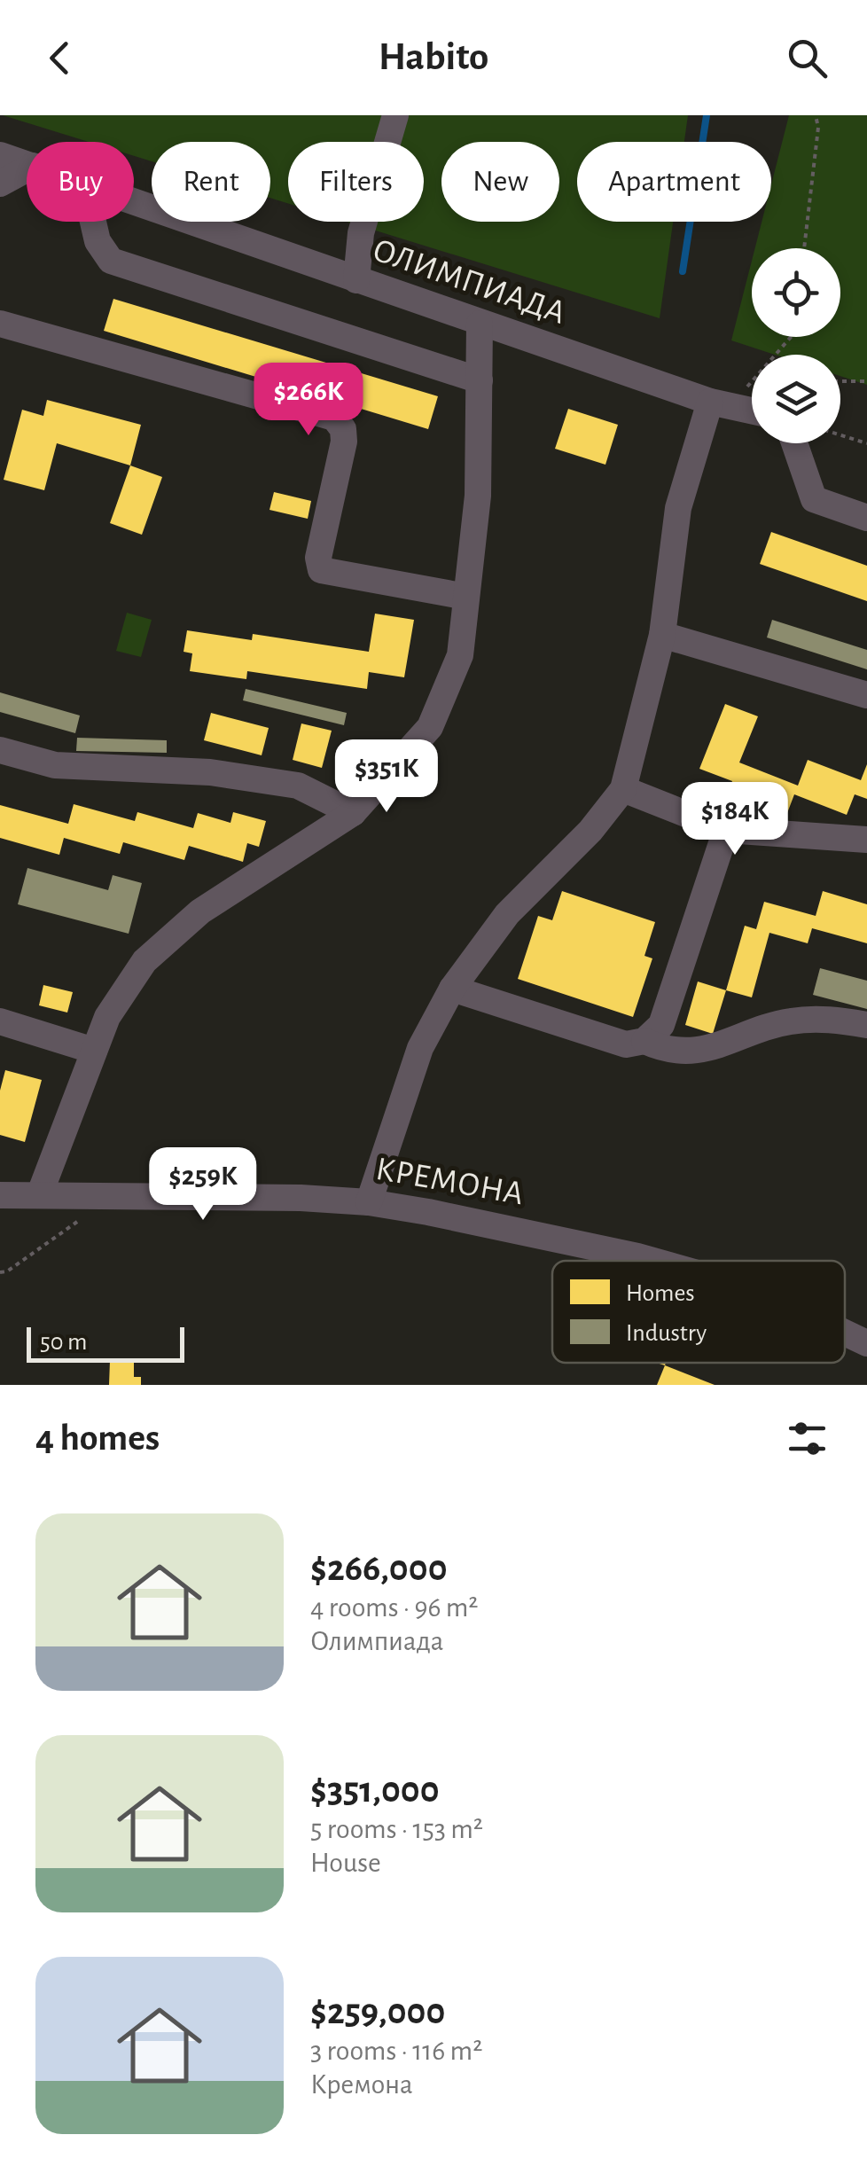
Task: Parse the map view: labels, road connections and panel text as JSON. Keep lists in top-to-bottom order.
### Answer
{
  "streets": {
    "street": ["ОЛИМПИАДА", "КРЕМОНА"]
  },
  "legend": ["Homes", "Industry"],
  "scale_bar": "50 m",
  "page": {
    "header": "Habito",
    "chip": [
      "Buy",
      "Rent",
      "Filters",
      "New",
      "Apartment"
    ],
    "price": [
      "$266K",
      "$351K",
      "$184K",
      "$259K"
    ],
    "scale": "50 m",
    "heading": "4 homes",
    "list": [
      {
        "name": "$266,000",
        "note": "4 rooms · 96 m² · Олимпиада"
      },
      {
        "name": "$351,000",
        "note": "5 rooms · 153 m² · House"
      },
      {
        "name": "$259,000",
        "note": "3 rooms · 116 m² · Кремона"
      }
    ]
  }
}
